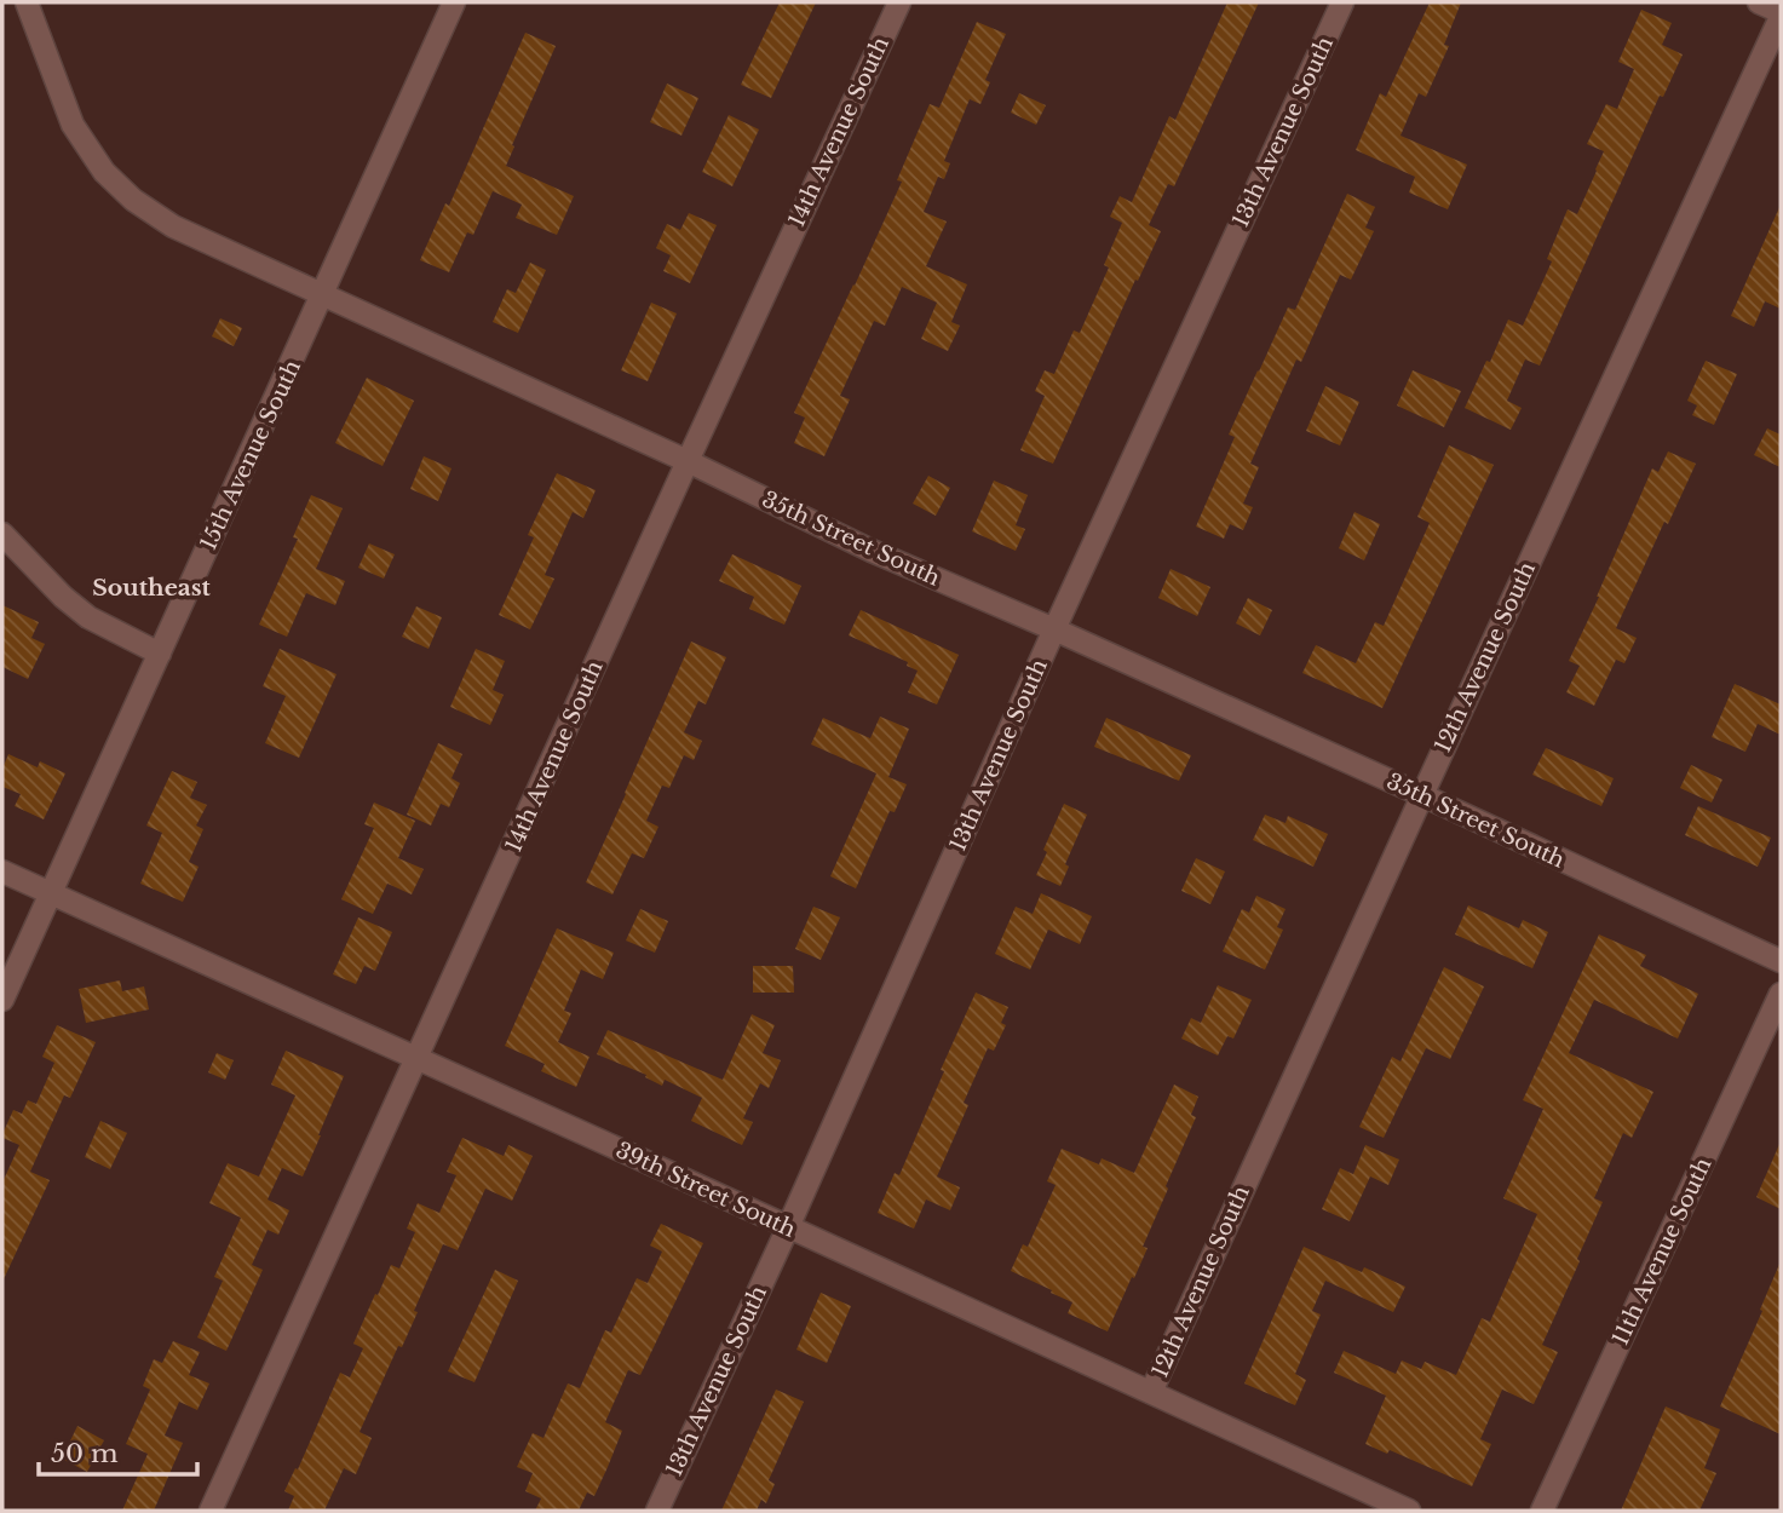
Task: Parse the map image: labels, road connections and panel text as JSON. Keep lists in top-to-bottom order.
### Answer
{
  "streets": {
    "street": [
      "14th Avenue South",
      "13th Avenue South",
      "15th Avenue South",
      "35th Street South",
      "12th Avenue South",
      "39th Street South",
      "11th Avenue South"
    ]
  },
  "crossings": [
    ["14th Avenue South", "35th Street South"],
    ["14th Avenue South", "39th Street South"],
    ["13th Avenue South", "35th Street South"],
    ["13th Avenue South", "39th Street South"],
    ["15th Avenue South", "35th Street South"],
    ["15th Avenue South", "39th Street South"],
    ["35th Street South", "12th Avenue South"],
    ["12th Avenue South", "39th Street South"]
  ],
  "districts": ["Southeast"],
  "scale_bar": "50 m"
}
